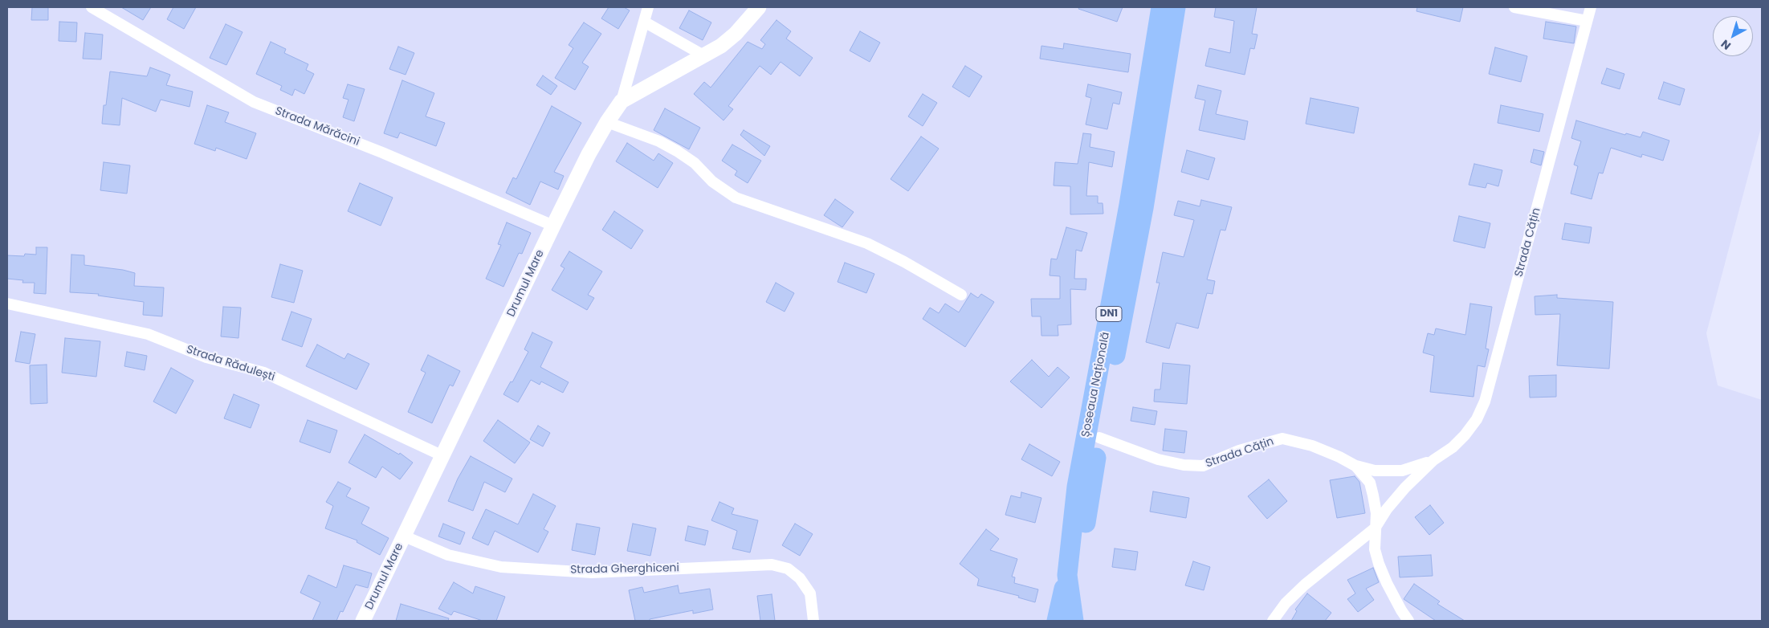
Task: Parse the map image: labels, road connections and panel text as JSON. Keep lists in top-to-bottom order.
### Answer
{
  "streets": {
    "highway": ["DN1", "Șoseaua Națională"],
    "street": [
      "Strada Mărăcini",
      "Strada Cățin",
      "Drumul Mare",
      "Strada Rădulești",
      "Strada Gherghiceni"
    ]
  },
  "crossings": [
    ["Strada Mărăcini", "Drumul Mare"],
    ["Strada Cățin", "Șoseaua Națională"],
    ["Drumul Mare", "Strada Rădulești"],
    ["Drumul Mare", "Strada Gherghiceni"]
  ],
  "north": "bottom left"
}
